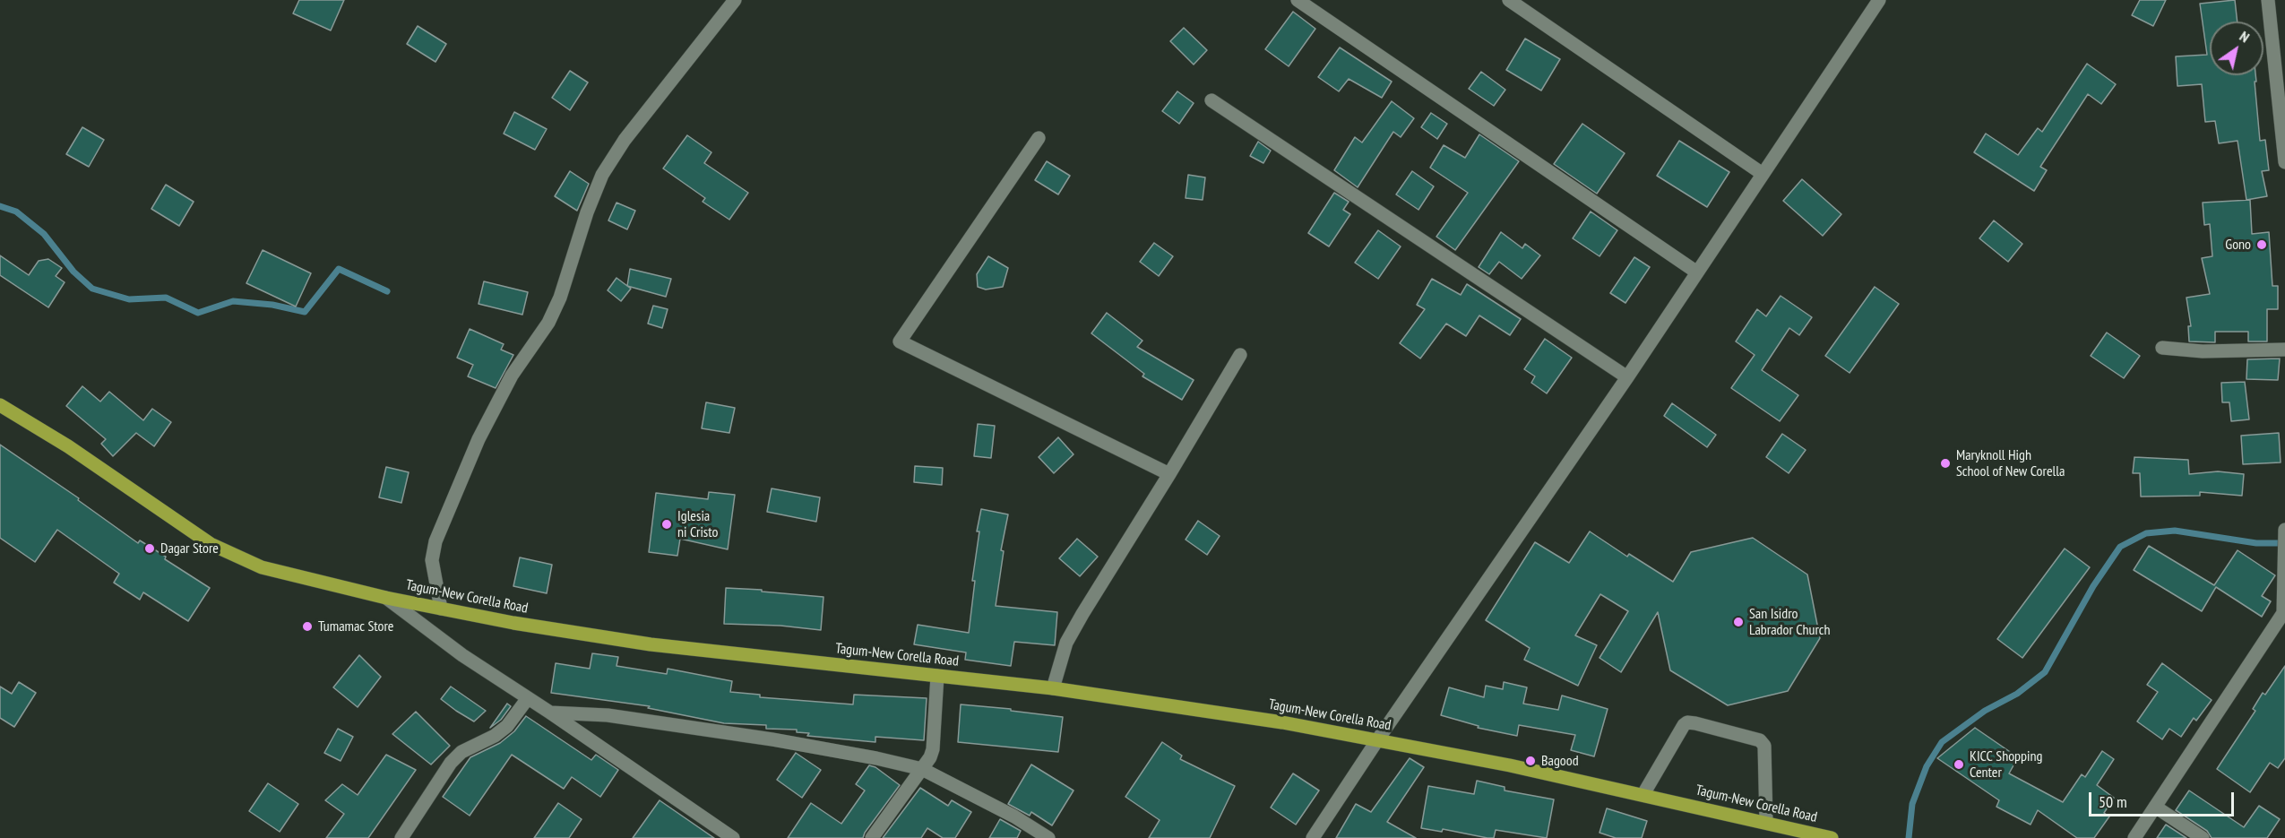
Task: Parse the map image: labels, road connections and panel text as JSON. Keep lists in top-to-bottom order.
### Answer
{
  "streets": {
    "main road": ["Tagum-New Corella Road"]
  },
  "places": [
    "Gono",
    "Maryknoll High School of New Corella",
    "Iglesia ni Cristo",
    "Dagar Store",
    "San Isidro Labrador Church",
    "Tumamac Store",
    "Bagood",
    "KICC Shopping Center"
  ],
  "scale_bar": "50 m",
  "north": "top right"
}
